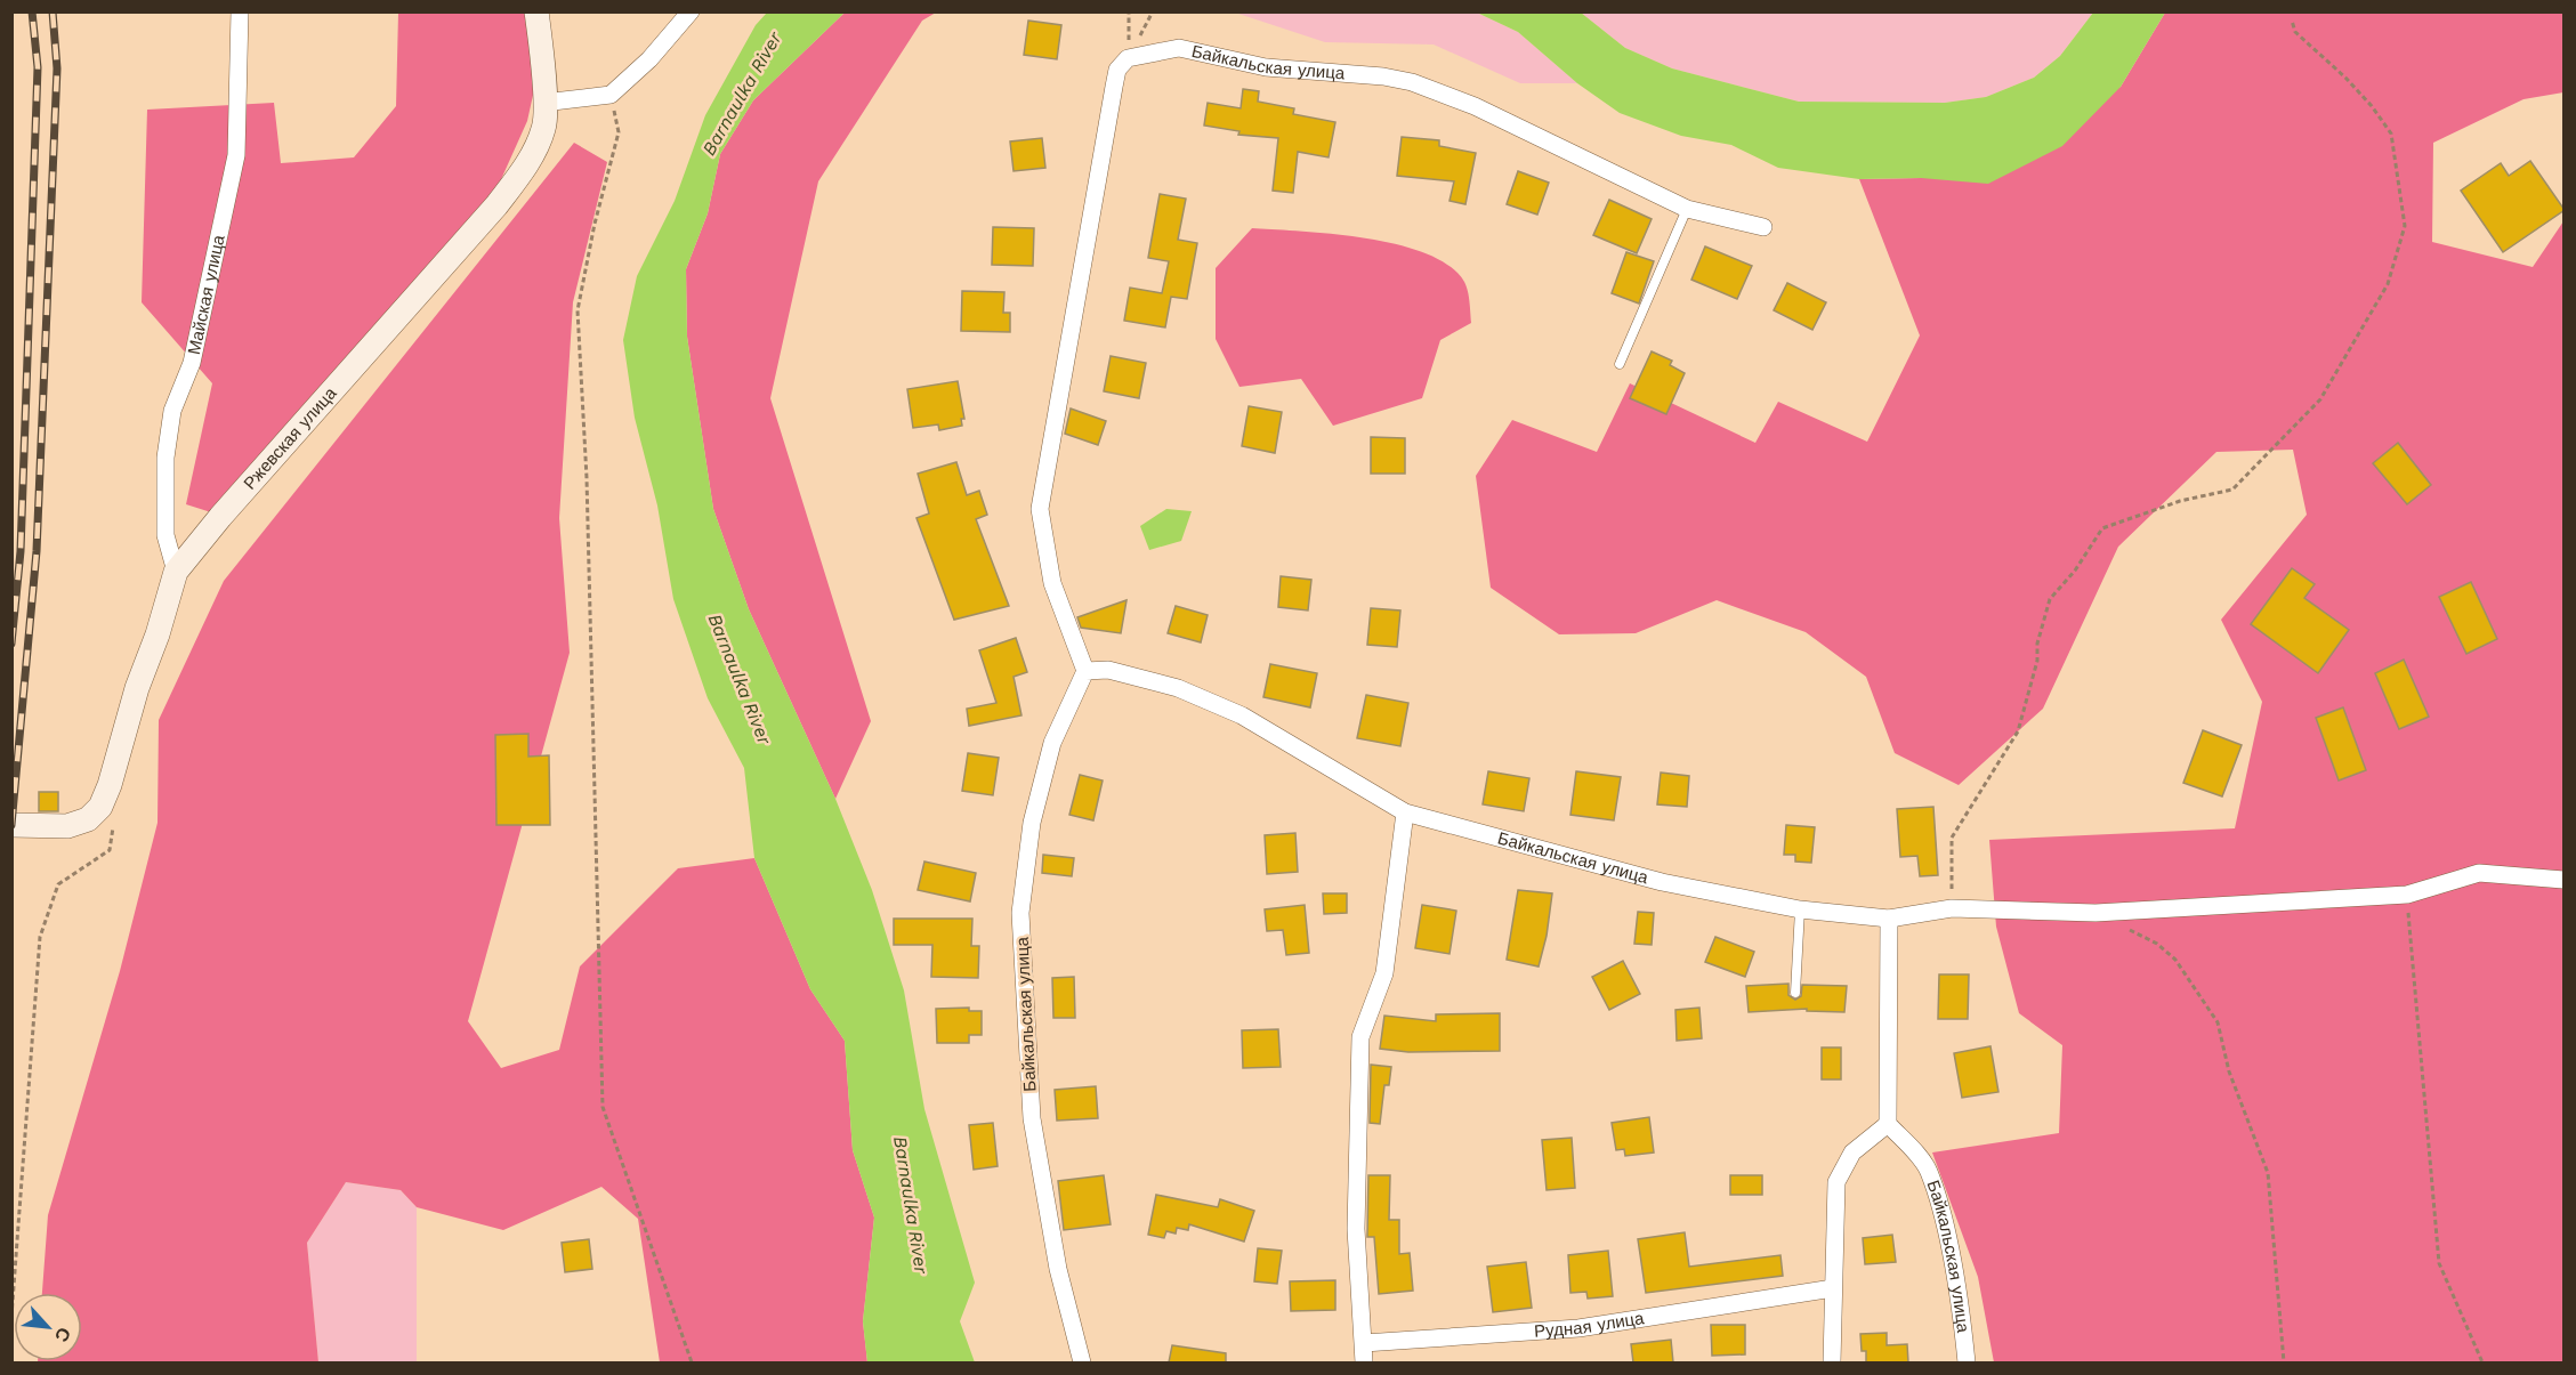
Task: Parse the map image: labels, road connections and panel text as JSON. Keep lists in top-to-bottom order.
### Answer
{
  "streets": {
    "main road": ["Ржевская улица"],
    "street": ["Байкальская улица", "Майская улица", "Рудная улица"]
  },
  "crossings": [
    ["Майская улица", "Ржевская улица"]
  ],
  "water": ["Barnaulka River"],
  "north": "bottom right"
}
